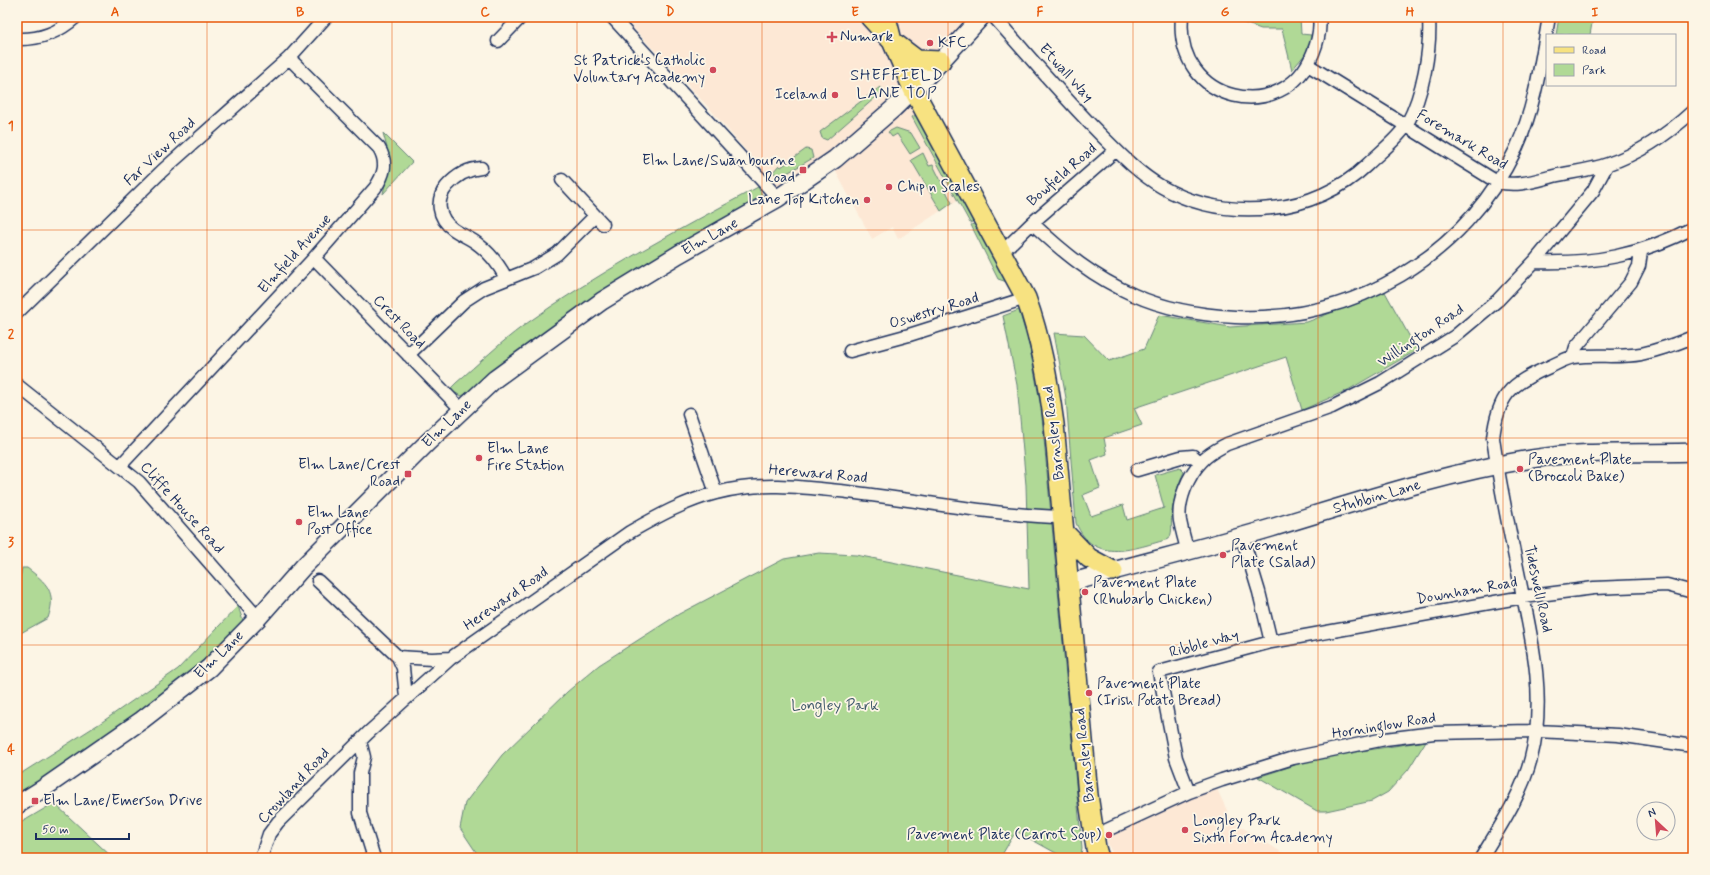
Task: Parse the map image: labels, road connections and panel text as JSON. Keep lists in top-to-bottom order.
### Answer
{
  "streets": {
    "main road": ["Barnsley Road"],
    "street": [
      "Etwall Way",
      "Foremark Road",
      "Far View Road",
      "Bowfield Road",
      "Elm Lane",
      "Elmfield Avenue",
      "Oswestry Road",
      "Crest Road",
      "Willington Road",
      "Hereward Road",
      "Stubbin Lane",
      "Cliffe House Road",
      "Tideswell Road",
      "Downham Road",
      "Ribble Way",
      "Horninglow Road",
      "Crowland Road"
    ]
  },
  "crossings": [
    ["Etwall Way", "Bowfield Road"],
    ["Foremark Road", "Bowfield Road"],
    ["Foremark Road", "Willington Road"],
    ["Far View Road", "Elmfield Avenue"],
    ["Bowfield Road", "Barnsley Road"],
    ["Elm Lane", "Crest Road"],
    ["Elm Lane", "Barnsley Road"],
    ["Elm Lane", "Cliffe House Road"],
    ["Elmfield Avenue", "Crest Road"],
    ["Elmfield Avenue", "Cliffe House Road"],
    ["Oswestry Road", "Barnsley Road"],
    ["Willington Road", "Stubbin Lane"],
    ["Barnsley Road", "Hereward Road"],
    ["Barnsley Road", "Stubbin Lane"],
    ["Barnsley Road", "Horninglow Road"],
    ["Hereward Road", "Crowland Road"],
    ["Stubbin Lane", "Tideswell Road"],
    ["Tideswell Road", "Downham Road"],
    ["Tideswell Road", "Horninglow Road"],
    ["Downham Road", "Ribble Way"],
    ["Ribble Way", "Horninglow Road"]
  ],
  "districts": ["SHEFFIELD LANE TOP"],
  "parks": ["Longley Park"],
  "places": {
    "health": ["Numark"],
    "other": [
      "KFC",
      "St Patrick's Catholic Voluntary Academy",
      "Iceland",
      "Chip n Scales",
      "Lane Top Kitchen",
      "Elm Lane Fire Station",
      "Pavement Plate (Broccoli Bake)",
      "Elm Lane Post Office",
      "Pavement Plate (Salad)",
      "Pavement Plate (Rhubarb Chicken)",
      "Pavement Plate (Irish Potato Bread)",
      "Longley Park Sixth Form Academy",
      "Pavement Plate (Carrot Soup)"
    ],
    "transit": ["Elm Lane/Swanbourne Road", "Elm Lane/Crest Road", "Elm Lane/Emerson Drive"]
  },
  "legend": ["Road", "Park"],
  "scale_bar": "50 m",
  "north": "top left",
  "grid": {
    "columns": [
      "A",
      "B",
      "C",
      "D",
      "E",
      "F",
      "G",
      "H",
      "I"
    ],
    "rows": [
      "1",
      "2",
      "3",
      "4"
    ]
  }
}
